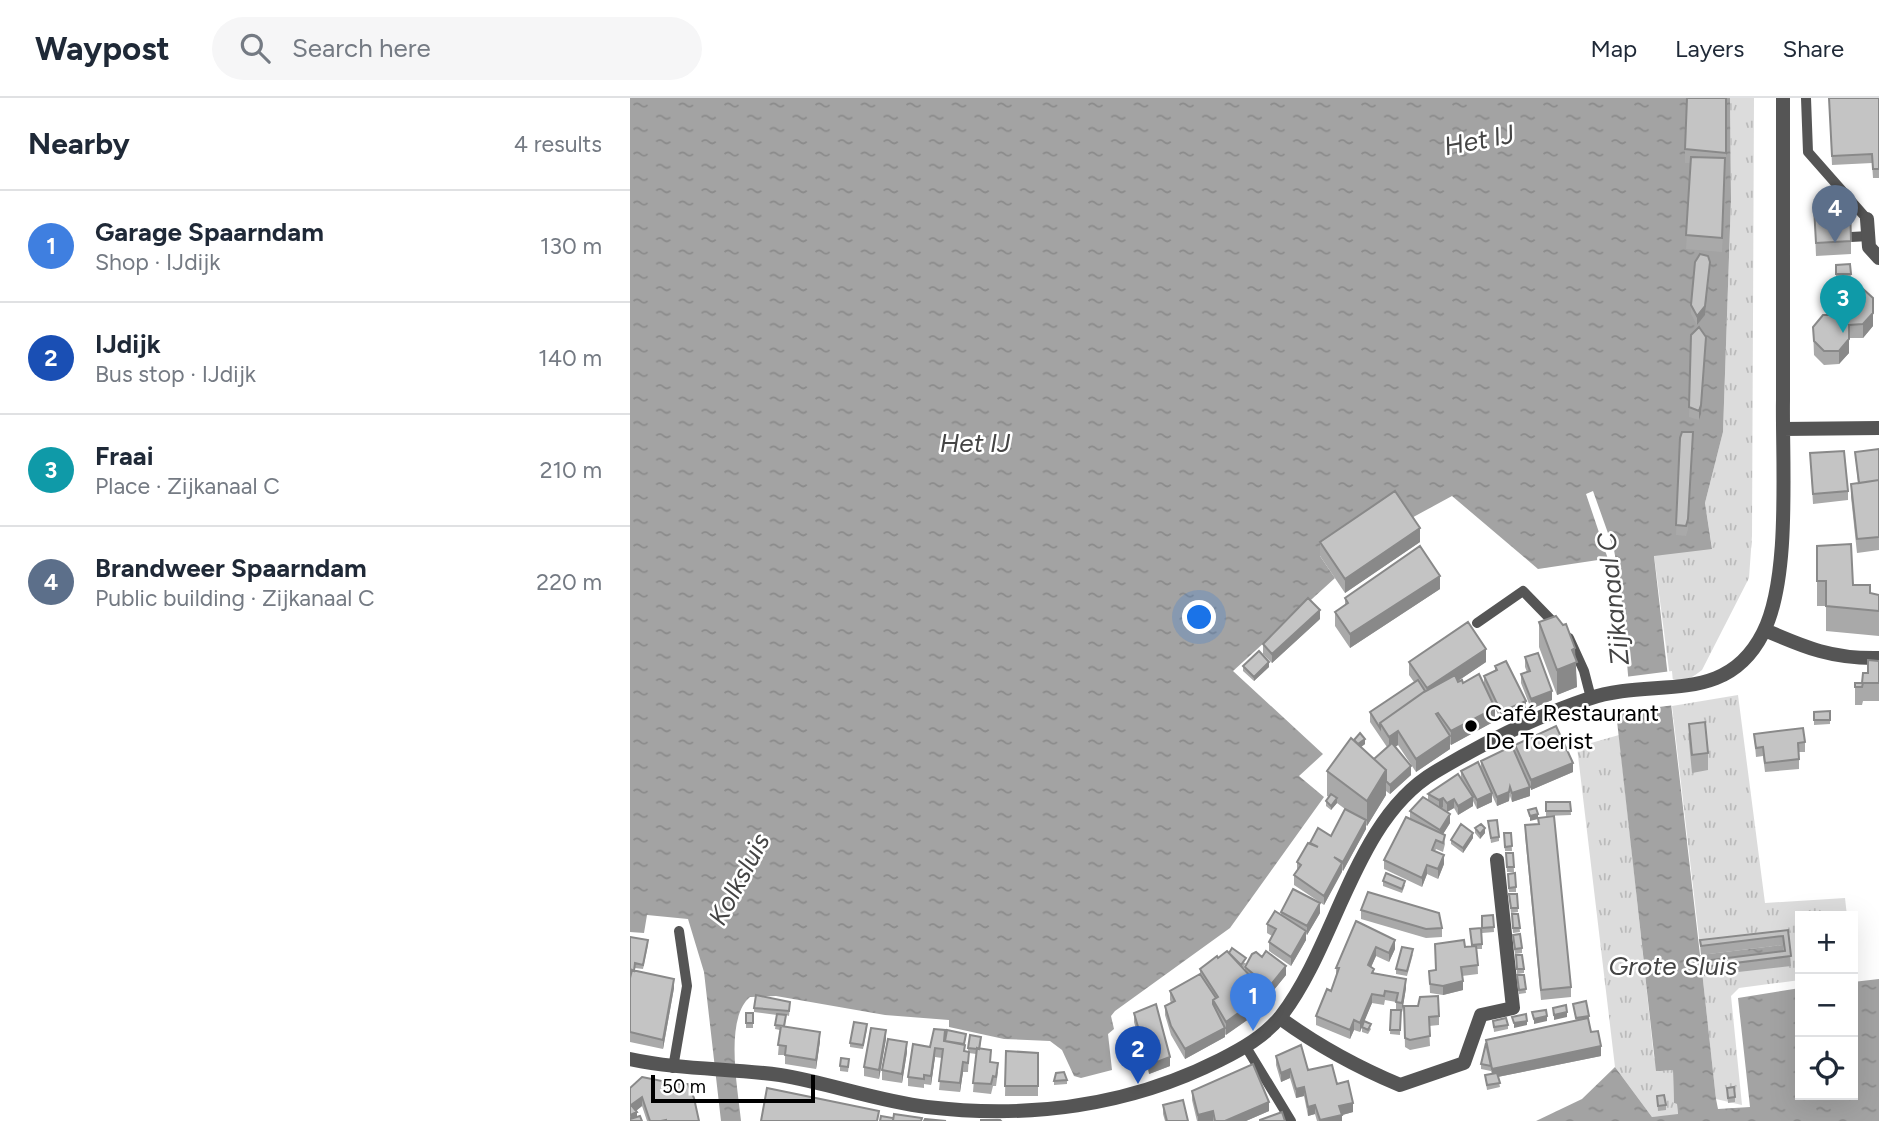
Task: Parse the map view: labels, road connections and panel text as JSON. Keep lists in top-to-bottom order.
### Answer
{
  "water": [
    "Het IJ",
    "Zijkanaal C",
    "Kolksluis",
    "Grote Sluis"
  ],
  "places": ["Café Restaurant De Toerist"],
  "scale_bar": "50 m",
  "page": {
    "header": "Waypost",
    "search": "Search here",
    "nav": ["Map", "Layers", "Share"],
    "heading": ["Nearby", "4 results"],
    "pins": [
      "4",
      "3",
      "1",
      "2"
    ],
    "list": [
      {
        "mark": "1",
        "name": "Garage Spaarndam",
        "note": "Shop · IJdijk",
        "value": "130 m"
      },
      {
        "mark": "2",
        "name": "IJdijk",
        "note": "Bus stop · IJdijk",
        "value": "140 m"
      },
      {
        "mark": "3",
        "name": "Fraai",
        "note": "Place · Zijkanaal C",
        "value": "210 m"
      },
      {
        "mark": "4",
        "name": "Brandweer Spaarndam",
        "note": "Public building · Zijkanaal C",
        "value": "220 m"
      }
    ],
    "map_buttons": ["+", "−"],
    "scale": "50 m"
  }
}
